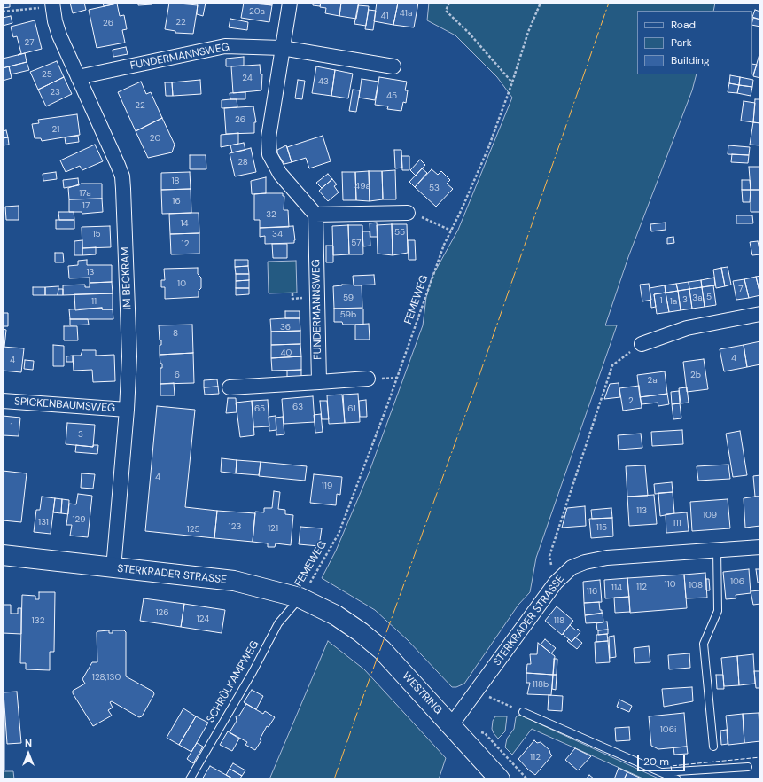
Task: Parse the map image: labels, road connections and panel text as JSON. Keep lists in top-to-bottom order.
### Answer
{
  "streets": {
    "main road": ["STERKRADER STRASSE", "WESTRING"],
    "street": ["FUNDERMANNSWEG", "IM BECKRAM", "SPICKENBAUMSWEG"],
    "lane": ["SCHRÜLKAMPWEG"],
    "path": ["FEMEWEG"]
  },
  "crossings": [
    ["FUNDERMANNSWEG", "IM BECKRAM"],
    ["IM BECKRAM", "SPICKENBAUMSWEG"],
    ["IM BECKRAM", "STERKRADER STRASSE"],
    ["FEMEWEG", "STERKRADER STRASSE"],
    ["FEMEWEG", "SCHRÜLKAMPWEG"],
    ["STERKRADER STRASSE", "SCHRÜLKAMPWEG"],
    ["STERKRADER STRASSE", "WESTRING"]
  ],
  "house_numbers": [
    "20a",
    "41a",
    "41",
    "22",
    "26",
    "27",
    "25",
    "24",
    "43",
    "23",
    "45",
    "22",
    "26",
    "21",
    "20",
    "28",
    "18",
    "49a",
    "53",
    "17a",
    "16",
    "17",
    "32",
    "14",
    "55",
    "15",
    "34",
    "57",
    "12",
    "13",
    "10",
    "7",
    "5",
    "59",
    "3a",
    "3",
    "1",
    "11",
    "1a",
    "59b",
    "36",
    "8",
    "40",
    "4",
    "4",
    "6",
    "2b",
    "2a",
    "2",
    "63",
    "65",
    "61",
    "1",
    "3",
    "4",
    "119",
    "113",
    "109",
    "129",
    "131",
    "111",
    "123",
    "115",
    "121",
    "125",
    "106",
    "110",
    "108",
    "112",
    "114",
    "116",
    "126",
    "124",
    "132",
    "118",
    "128,130",
    "118b",
    "106i",
    "112"
  ],
  "legend": ["Road", "Park", "Building"],
  "scale_bar": "20 m",
  "north": "top"
}
